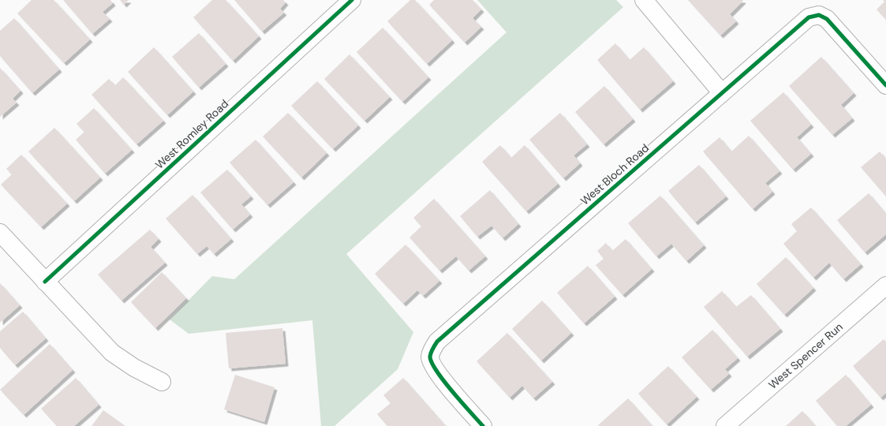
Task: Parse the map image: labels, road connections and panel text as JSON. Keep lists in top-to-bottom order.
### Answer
{
  "streets": {
    "street": ["West Romley Road", "West Bloch Road", "West Spencer Run"]
  }
}
